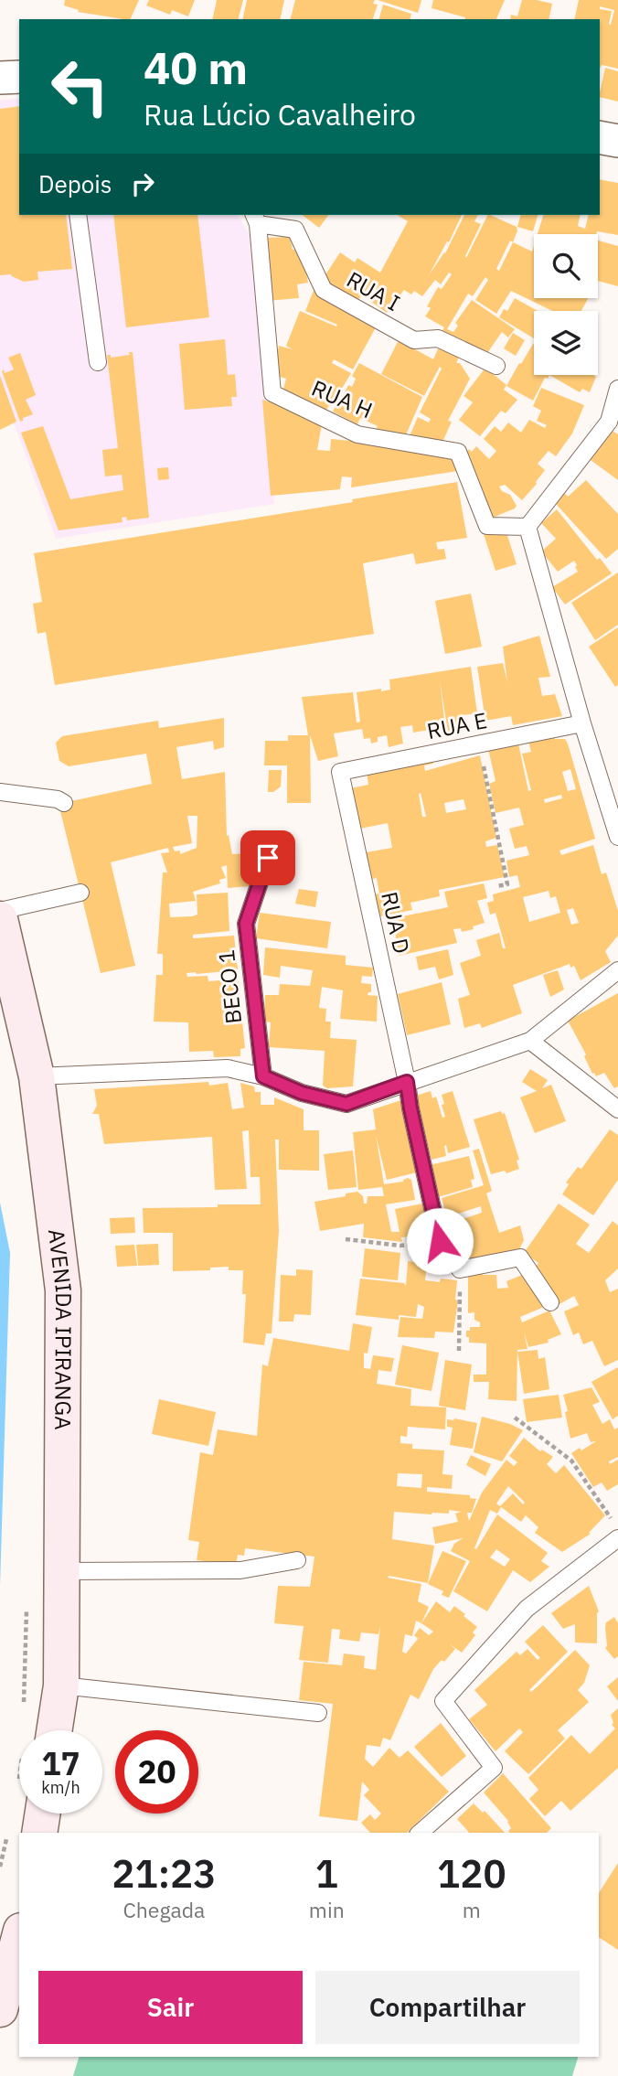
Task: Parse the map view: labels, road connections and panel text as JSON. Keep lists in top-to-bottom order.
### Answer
{
  "streets": {
    "main road": ["AVENIDA IPIRANGA"],
    "lane": [
      "RUA I",
      "RUA H",
      "RUA E",
      "RUA D",
      "BECO 1"
    ]
  },
  "crossings": [
    ["RUA I", "RUA H"],
    ["RUA E", "RUA D"]
  ],
  "page": {
    "turn": ["40 m", "Rua Lúcio Cavalheiro"],
    "then": "Depois",
    "speed": "17 km/h",
    "limit": "20",
    "eta": [
      "21:23",
      "Chegada",
      "1",
      "min",
      "120",
      "m"
    ],
    "buttons": ["Sair", "Compartilhar"]
  }
}
